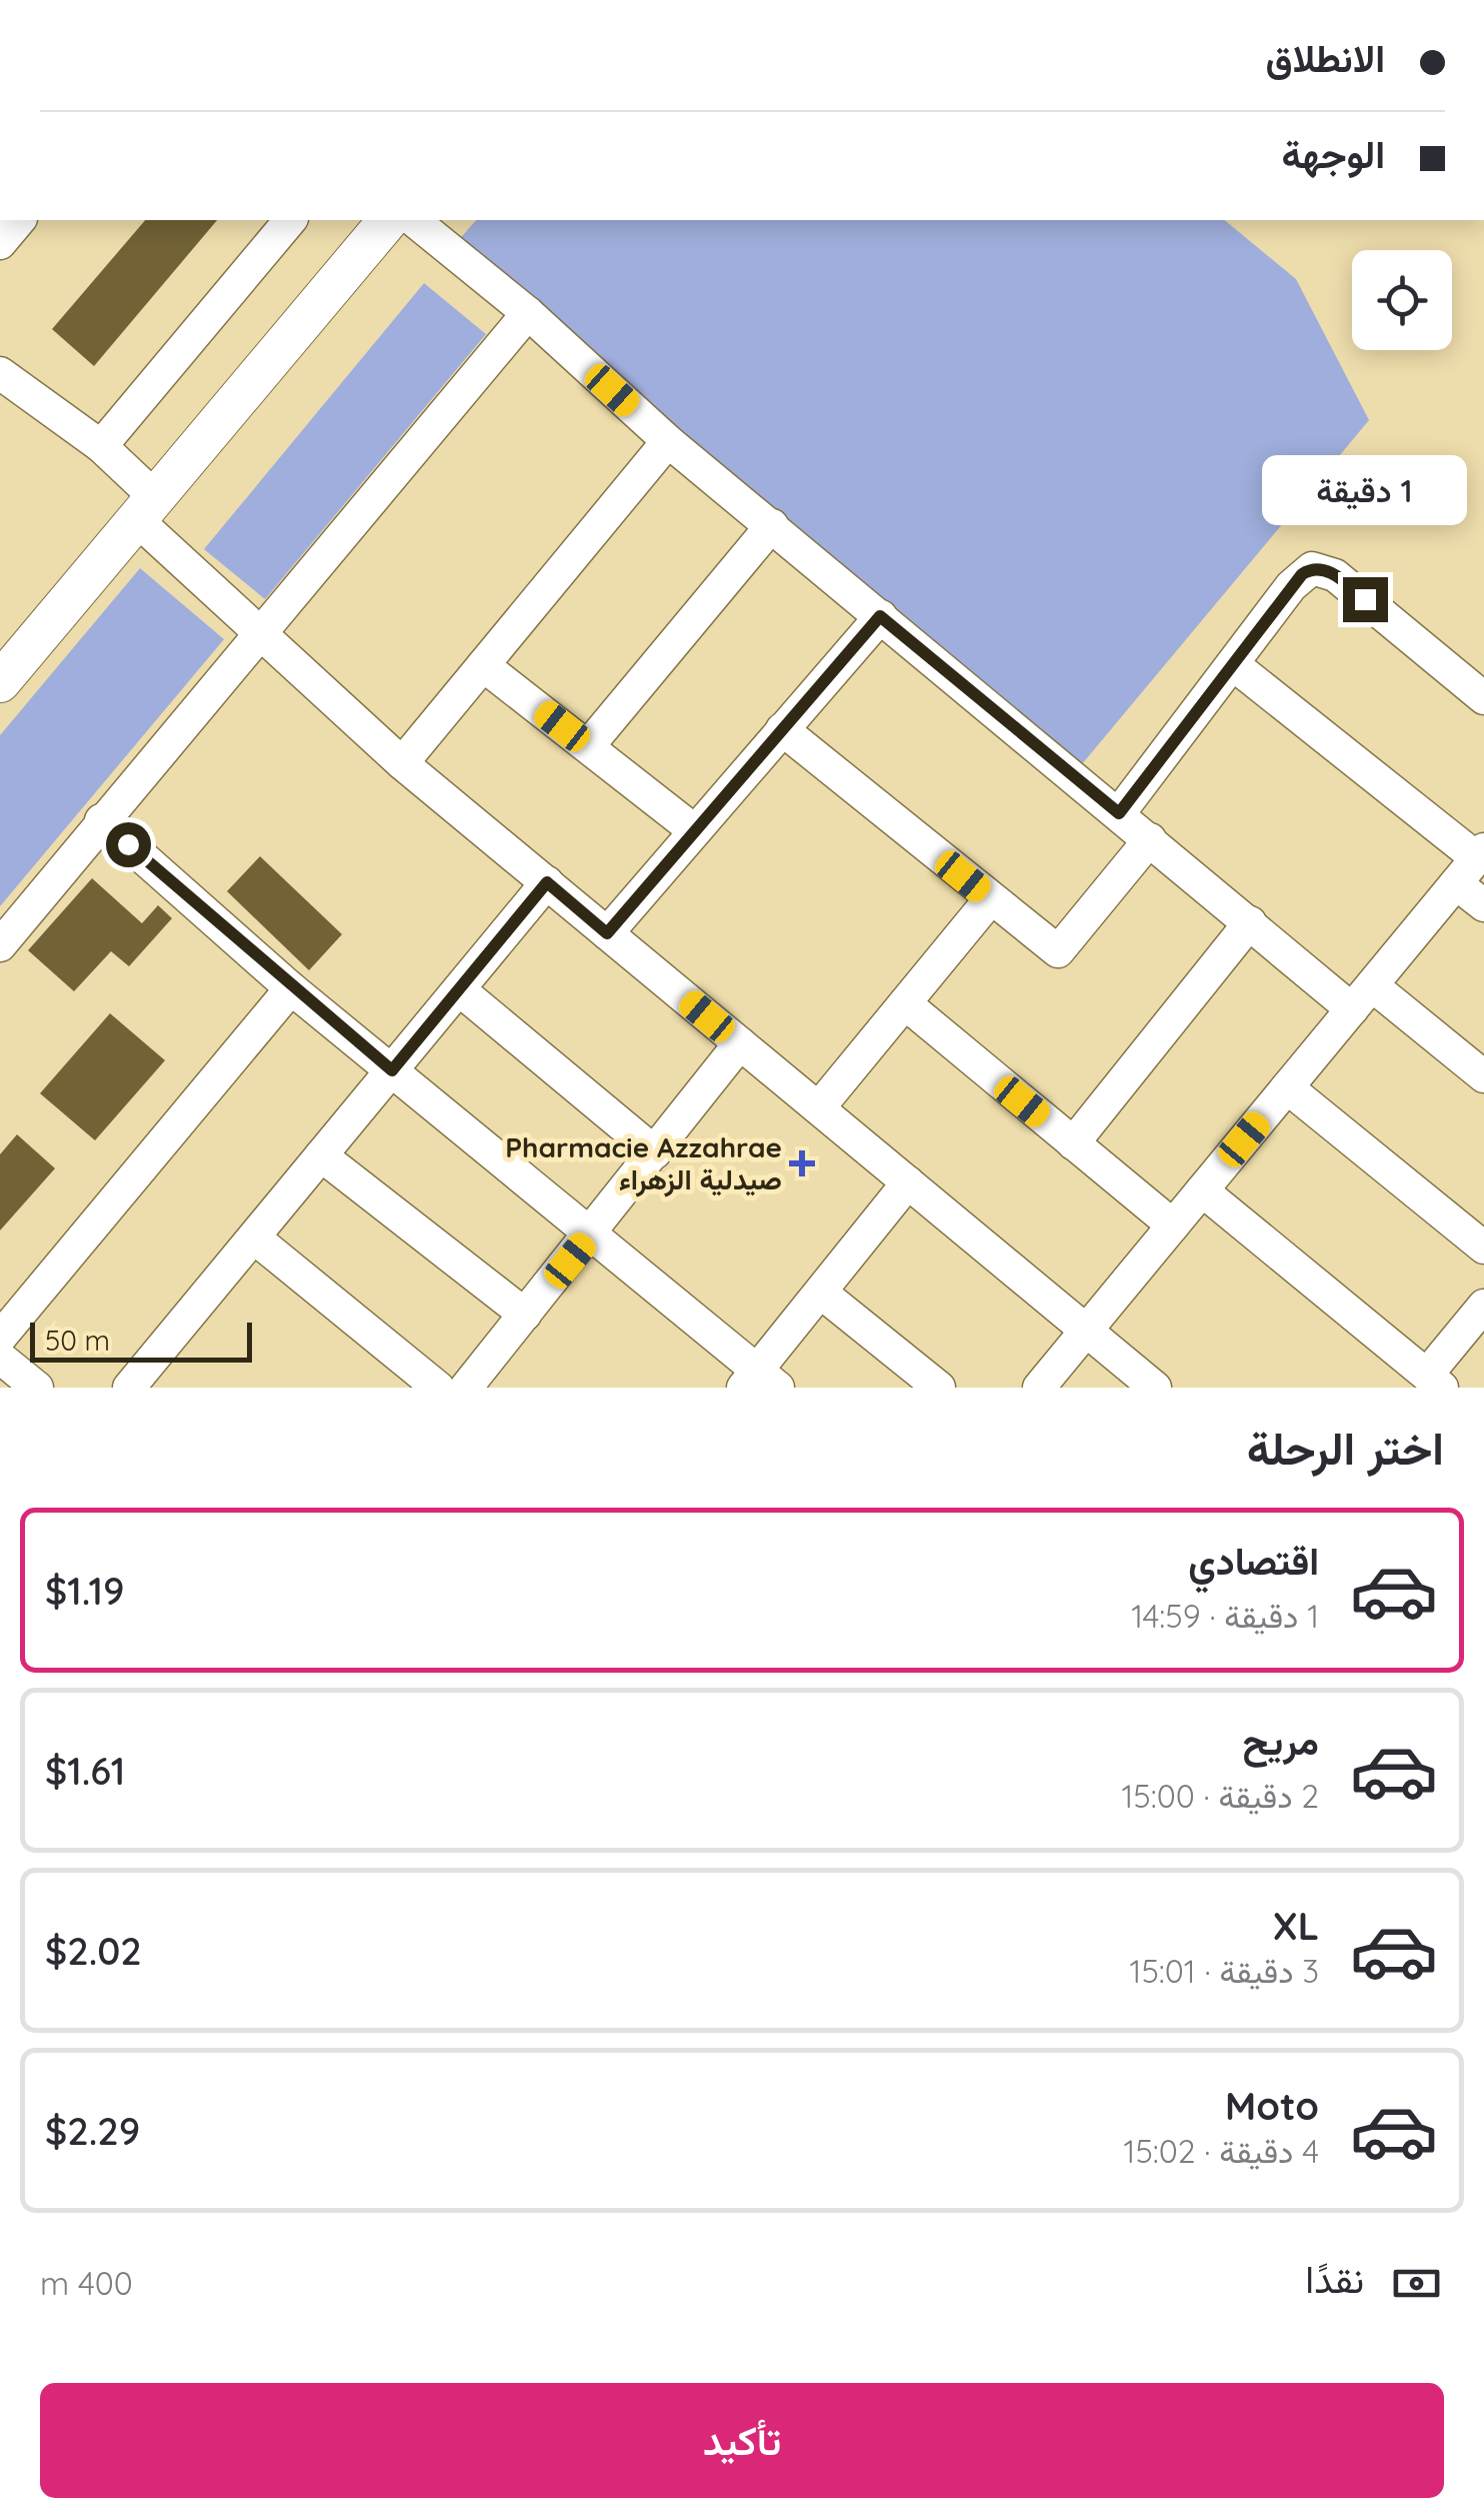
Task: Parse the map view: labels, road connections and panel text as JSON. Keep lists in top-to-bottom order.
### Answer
{
  "places": {
    "health": ["Pharmacie Azzahrae صيدلية الزهراء"]
  },
  "scale_bar": "50 m",
  "page": {
    "banner": ["الانطلاق", "الوجهة"],
    "bubble": "1 دقيقة",
    "scale": "50 m",
    "heading": "اختر الرحلة",
    "list": [
      {
        "name": "اقتصادي",
        "note": "1 دقيقة · 14:59",
        "value": "$1.19"
      },
      {
        "name": "مريح",
        "note": "2 دقيقة · 15:00",
        "value": "$1.61"
      },
      {
        "name": "XL",
        "note": "3 دقيقة · 15:01",
        "value": "$2.02"
      },
      {
        "name": "Moto",
        "note": "4 دقيقة · 15:02",
        "value": "$2.29"
      }
    ],
    "pay": ["نقدًا", "400 m"],
    "buttons": "تأكيد"
  }
}
